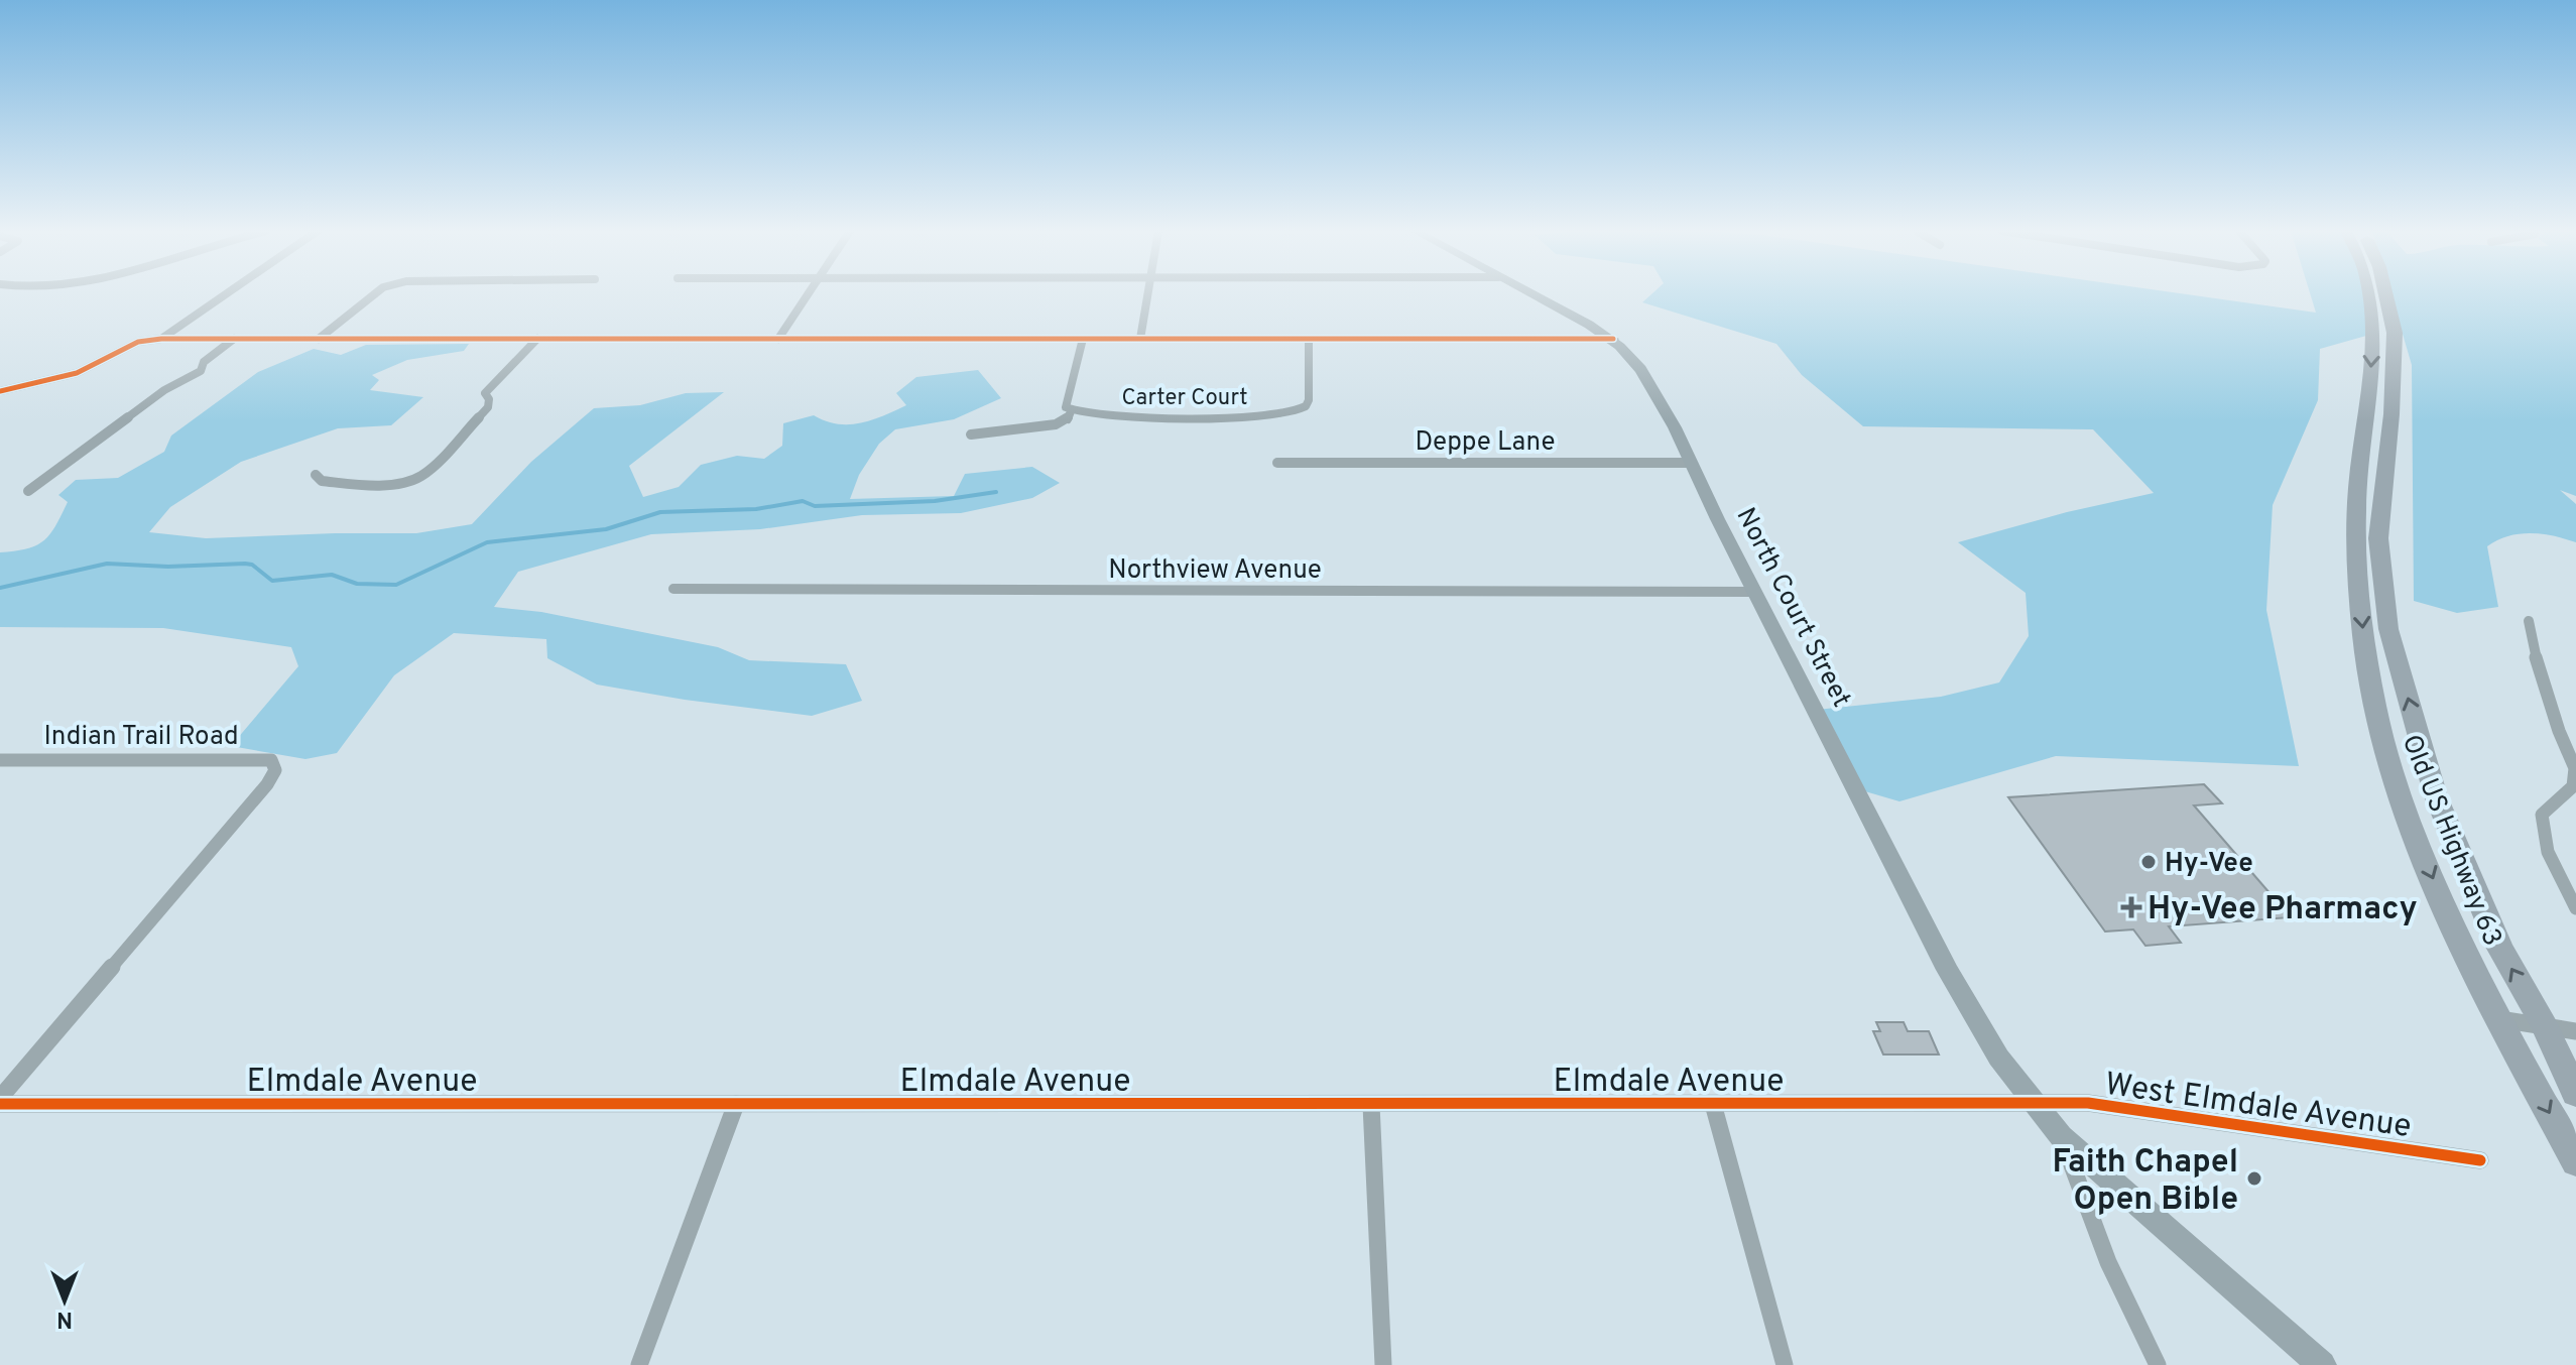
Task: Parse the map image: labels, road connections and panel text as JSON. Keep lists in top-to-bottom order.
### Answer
{
  "streets": {
    "highway": ["Old US Highway 63"],
    "main road": ["North Court Street"],
    "street": [
      "Carter Court",
      "Deppe Lane",
      "Northview Avenue",
      "Indian Trail Road",
      "Elmdale Avenue",
      "West Elmdale Avenue"
    ]
  },
  "crossings": [
    ["Deppe Lane", "North Court Street"],
    ["Northview Avenue", "North Court Street"],
    ["North Court Street", "Elmdale Avenue"],
    ["North Court Street", "West Elmdale Avenue"],
    ["Elmdale Avenue", "West Elmdale Avenue"]
  ],
  "places": {
    "other": ["Hy-Vee", "Faith Chapel Open Bible"],
    "health": ["Hy-Vee Pharmacy"]
  },
  "north": "bottom"
}
